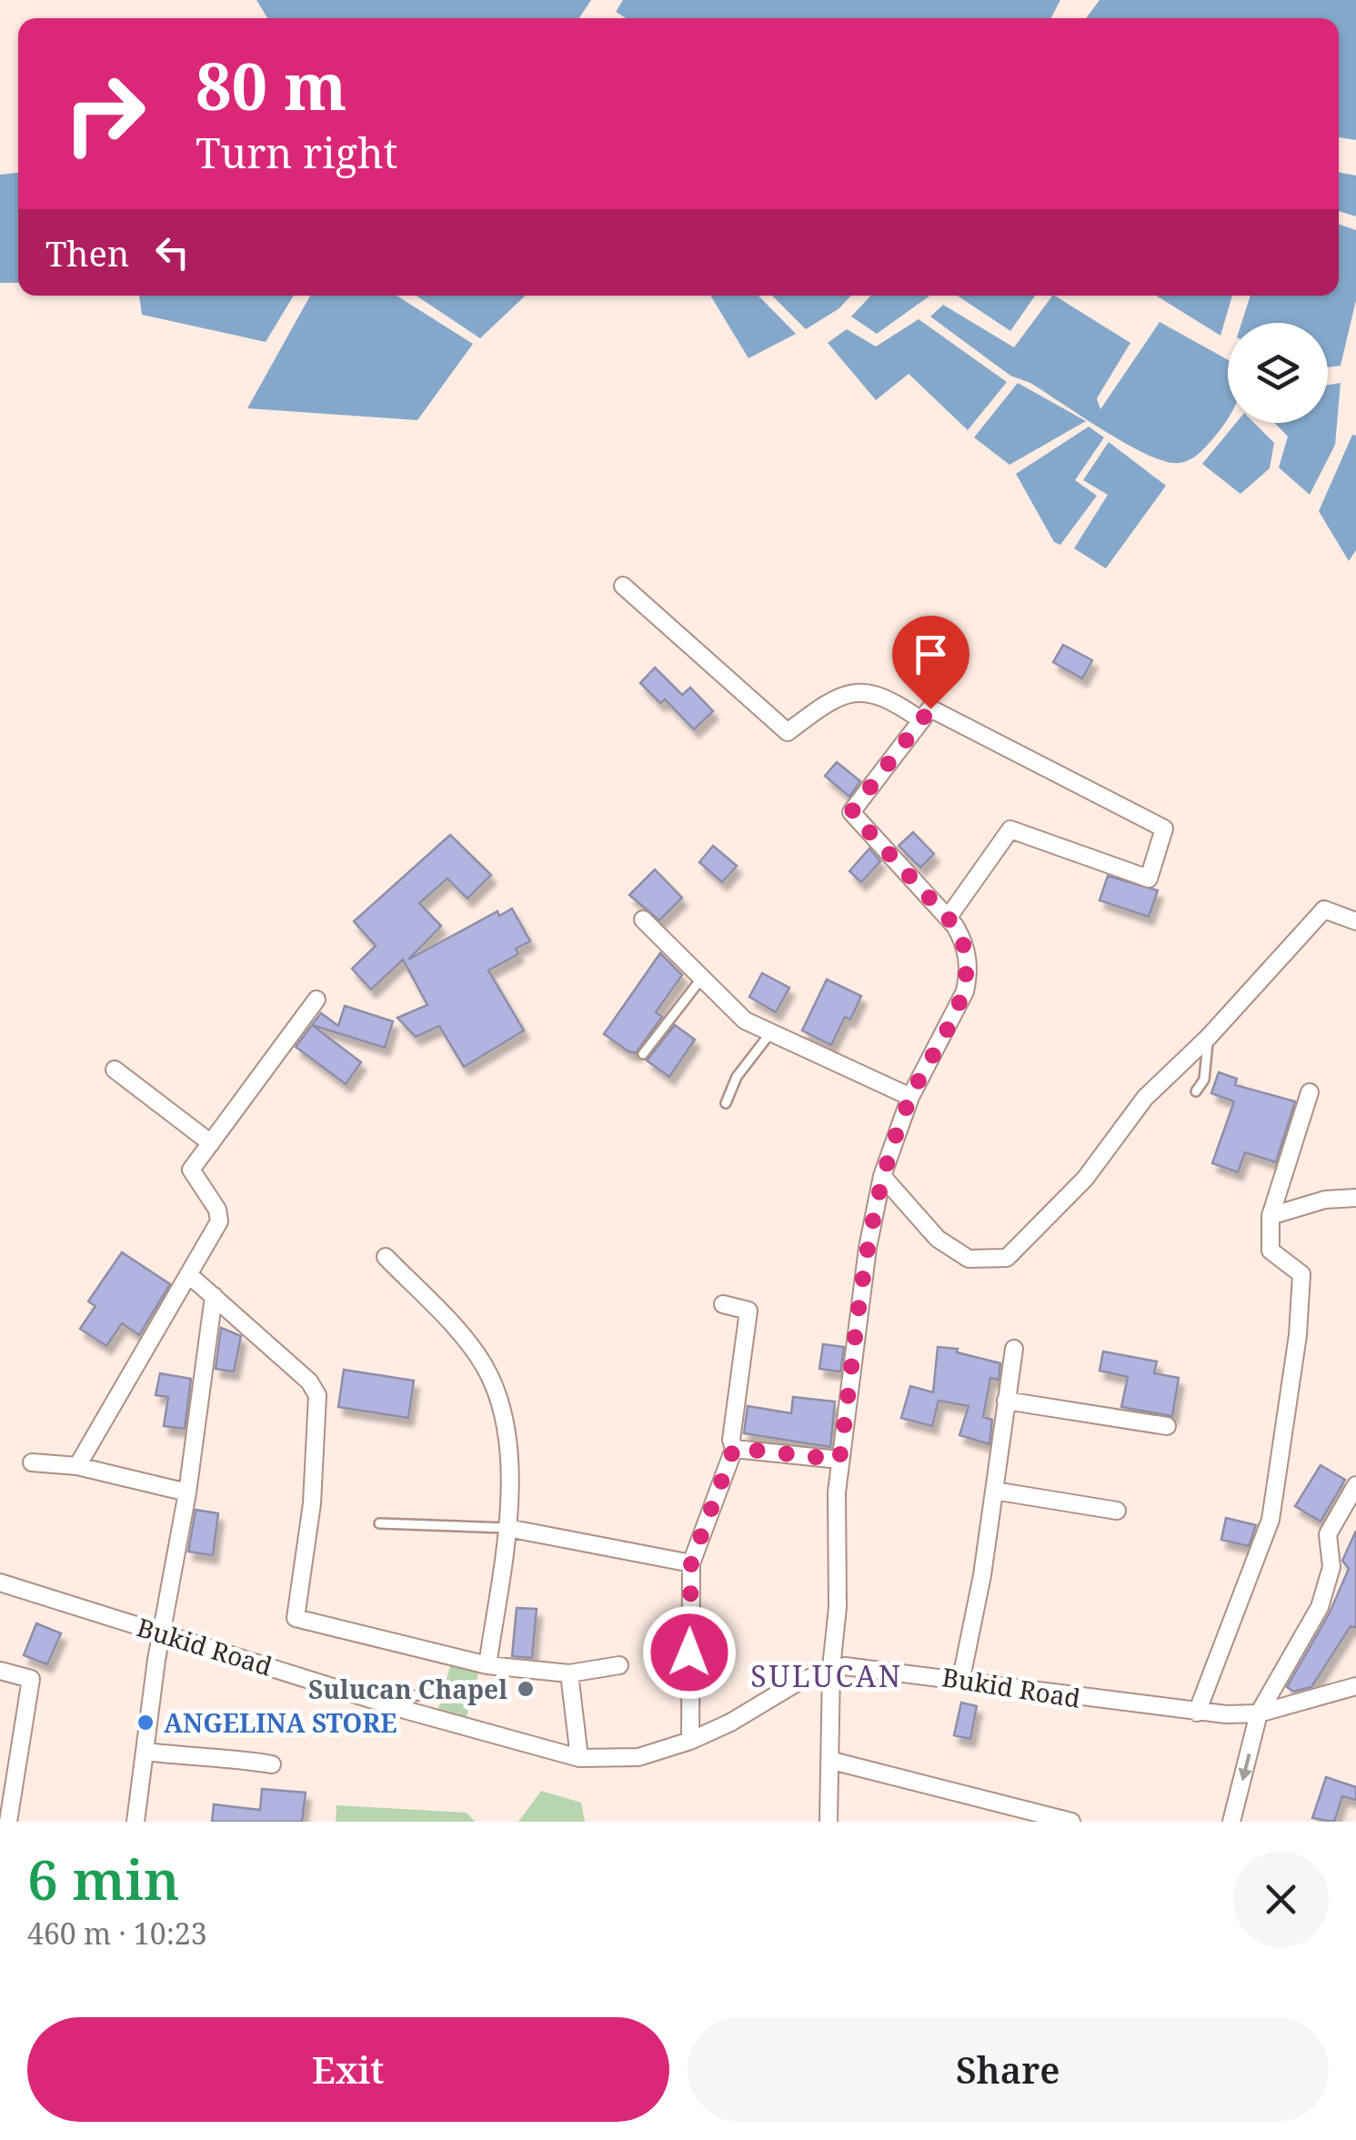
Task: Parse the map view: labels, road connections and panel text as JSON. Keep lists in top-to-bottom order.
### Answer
{
  "streets": {
    "street": ["Bukid Road"]
  },
  "districts": ["SULUCAN"],
  "places": ["Sulucan Chapel", "ANGELINA STORE"],
  "page": {
    "turn": ["80 m", "Turn right"],
    "then": "Then",
    "heading": ["6 min", "460 m · 10:23"],
    "buttons": ["Exit", "Share"]
  }
}
